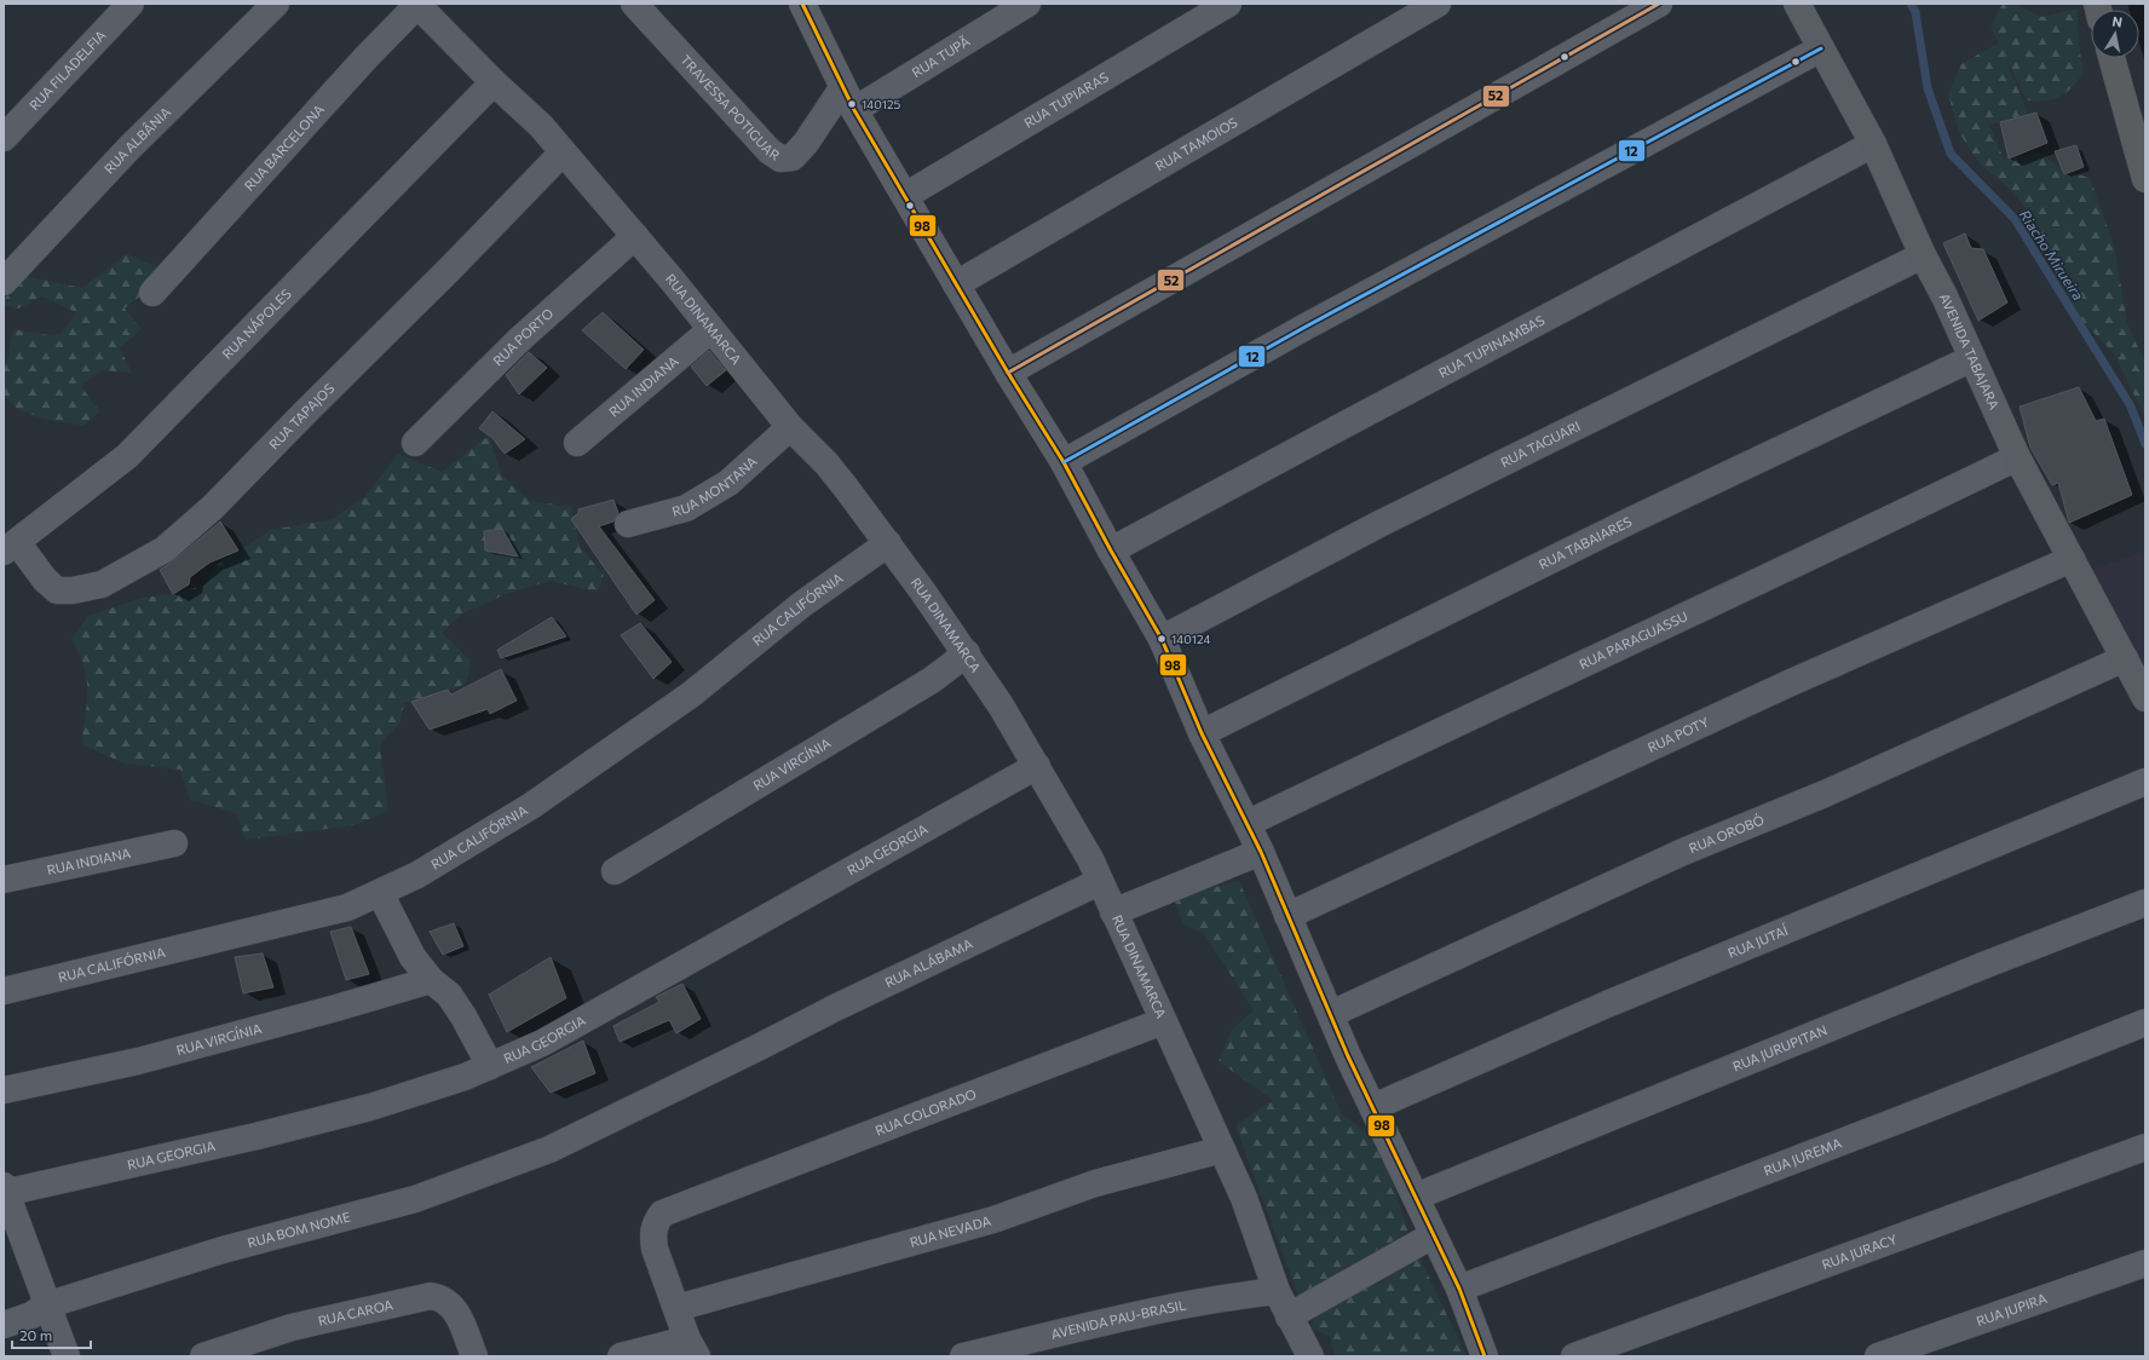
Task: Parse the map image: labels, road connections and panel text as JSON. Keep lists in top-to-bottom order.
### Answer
{
  "streets": {
    "street": [
      "RUA TUPÃ",
      "RUA FILADELFIA",
      "RUA TUPIARAS",
      "TRAVESSA POTIGUAR",
      "RUA ALBÂNIA",
      "RUA TAMOIOS",
      "RUA BARCELONA",
      "RUA DINAMARCA",
      "RUA NÁPOLES",
      "RUA PORTO",
      "RUA TUPINAMBAS",
      "AVENIDA TABAJARA",
      "RUA INDIANA",
      "RUA TAPAJOS",
      "RUA TAGUARI",
      "RUA MONTANA",
      "RUA TABAIARES",
      "RUA CALIFÓRNIA",
      "RUA PARAGUASSU",
      "RUA POTY",
      "RUA VIRGÍNIA",
      "RUA OROBÓ",
      "RUA GEORGIA",
      "RUA JUTAÍ",
      "RUA ALÁBAMA",
      "RUA JURUPITAN",
      "RUA COLORADO",
      "RUA JUREMA",
      "RUA BOM NOME",
      "RUA NEVADA",
      "RUA JURACY",
      "RUA JUPIRA",
      "RUA CAROA",
      "AVENIDA PAU-BRASIL"
    ]
  },
  "crossings": [
    ["RUA TUPÃ", "TRAVESSA POTIGUAR"],
    ["RUA BARCELONA", "RUA DINAMARCA"],
    ["RUA DINAMARCA", "RUA NÁPOLES"],
    ["RUA DINAMARCA", "RUA PORTO"],
    ["RUA DINAMARCA", "RUA INDIANA"],
    ["RUA DINAMARCA", "RUA TAPAJOS"],
    ["RUA DINAMARCA", "RUA MONTANA"],
    ["RUA DINAMARCA", "RUA CALIFÓRNIA"],
    ["RUA DINAMARCA", "RUA VIRGÍNIA"],
    ["RUA DINAMARCA", "RUA GEORGIA"],
    ["RUA DINAMARCA", "RUA ALÁBAMA"],
    ["RUA DINAMARCA", "RUA COLORADO"],
    ["RUA DINAMARCA", "RUA NEVADA"],
    ["RUA DINAMARCA", "AVENIDA PAU-BRASIL"],
    ["RUA NÁPOLES", "RUA TAPAJOS"],
    ["RUA TUPINAMBAS", "AVENIDA TABAJARA"],
    ["AVENIDA TABAJARA", "RUA TAGUARI"],
    ["AVENIDA TABAJARA", "RUA TABAIARES"],
    ["AVENIDA TABAJARA", "RUA PARAGUASSU"],
    ["AVENIDA TABAJARA", "RUA POTY"],
    ["AVENIDA TABAJARA", "RUA OROBÓ"],
    ["RUA ALÁBAMA", "RUA BOM NOME"],
    ["RUA COLORADO", "RUA NEVADA"]
  ],
  "water": ["Riacho Mirueira"],
  "places": ["140125", "140124"],
  "lines": ["transit line 98", "transit line 52", "transit line 12"],
  "scale_bar": "20 m",
  "north": "top"
}
